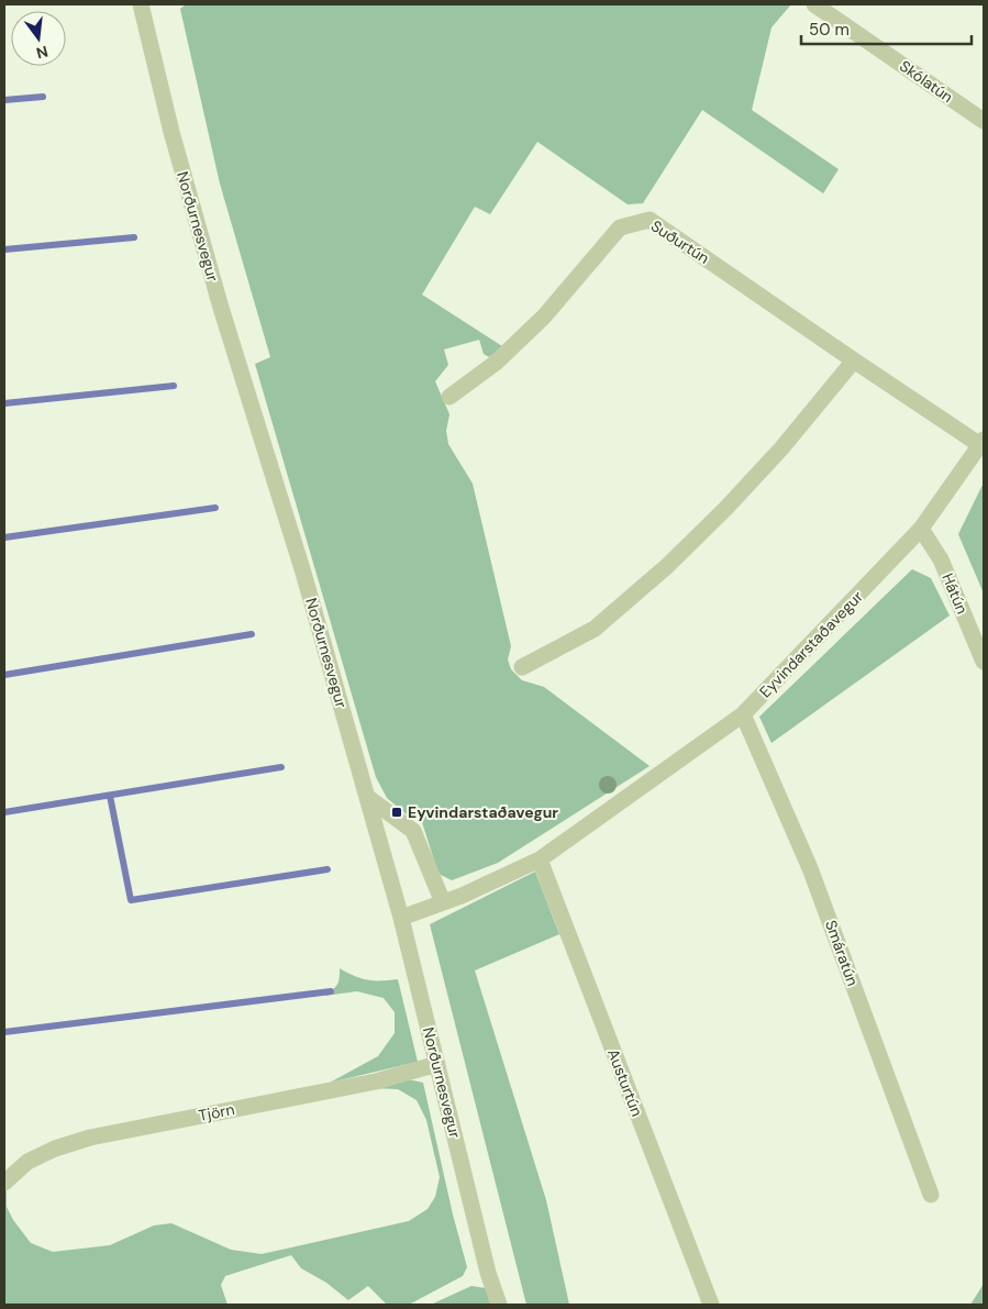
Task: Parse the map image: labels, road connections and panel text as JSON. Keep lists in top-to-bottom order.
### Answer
{
  "streets": {
    "street": [
      "Skólatún",
      "Norðurnesvegur",
      "Suðurtún",
      "Hátún",
      "Eyvindarstaðavegur",
      "Smáratún",
      "Austurtún",
      "Tjörn"
    ]
  },
  "crossings": [
    ["Norðurnesvegur", "Eyvindarstaðavegur"],
    ["Norðurnesvegur", "Tjörn"],
    ["Suðurtún", "Eyvindarstaðavegur"],
    ["Hátún", "Eyvindarstaðavegur"],
    ["Eyvindarstaðavegur", "Smáratún"],
    ["Eyvindarstaðavegur", "Austurtún"]
  ],
  "places": {
    "transit": ["Eyvindarstaðavegur"]
  },
  "scale_bar": "50 m",
  "north": "bottom"
}
